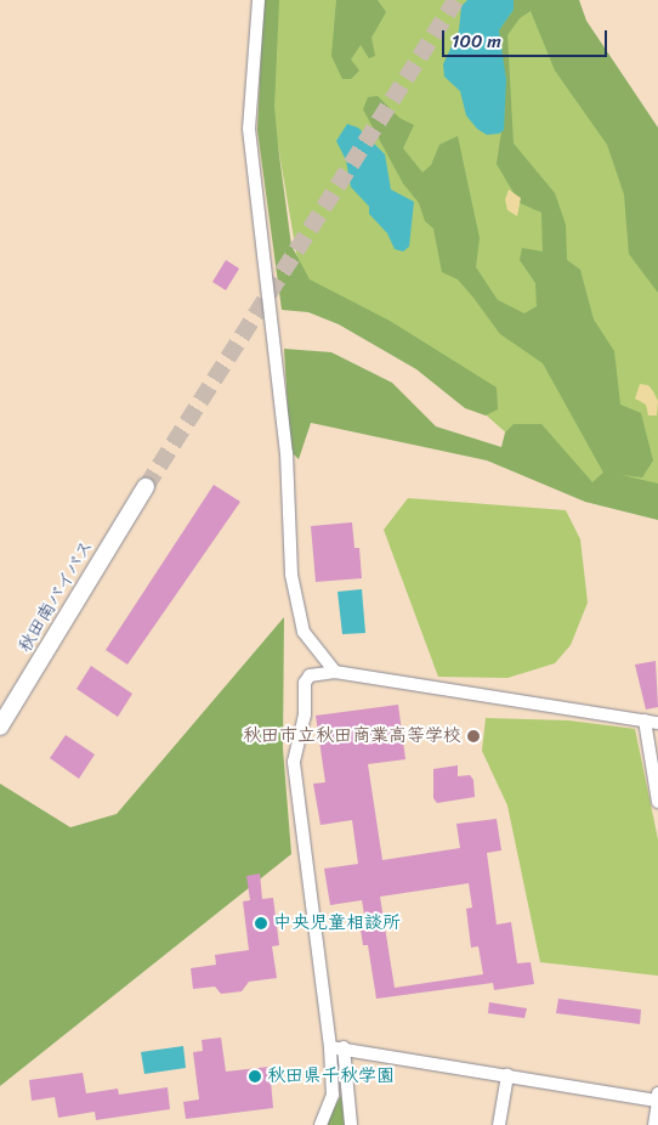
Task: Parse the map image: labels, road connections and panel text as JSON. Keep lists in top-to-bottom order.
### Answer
{
  "streets": {
    "highway": ["秋田南バイパス"]
  },
  "places": ["秋田市立秋田商業高等学校", "中央児童相談所", "秋田県千秋学園"],
  "scale_bar": "100 m"
}
